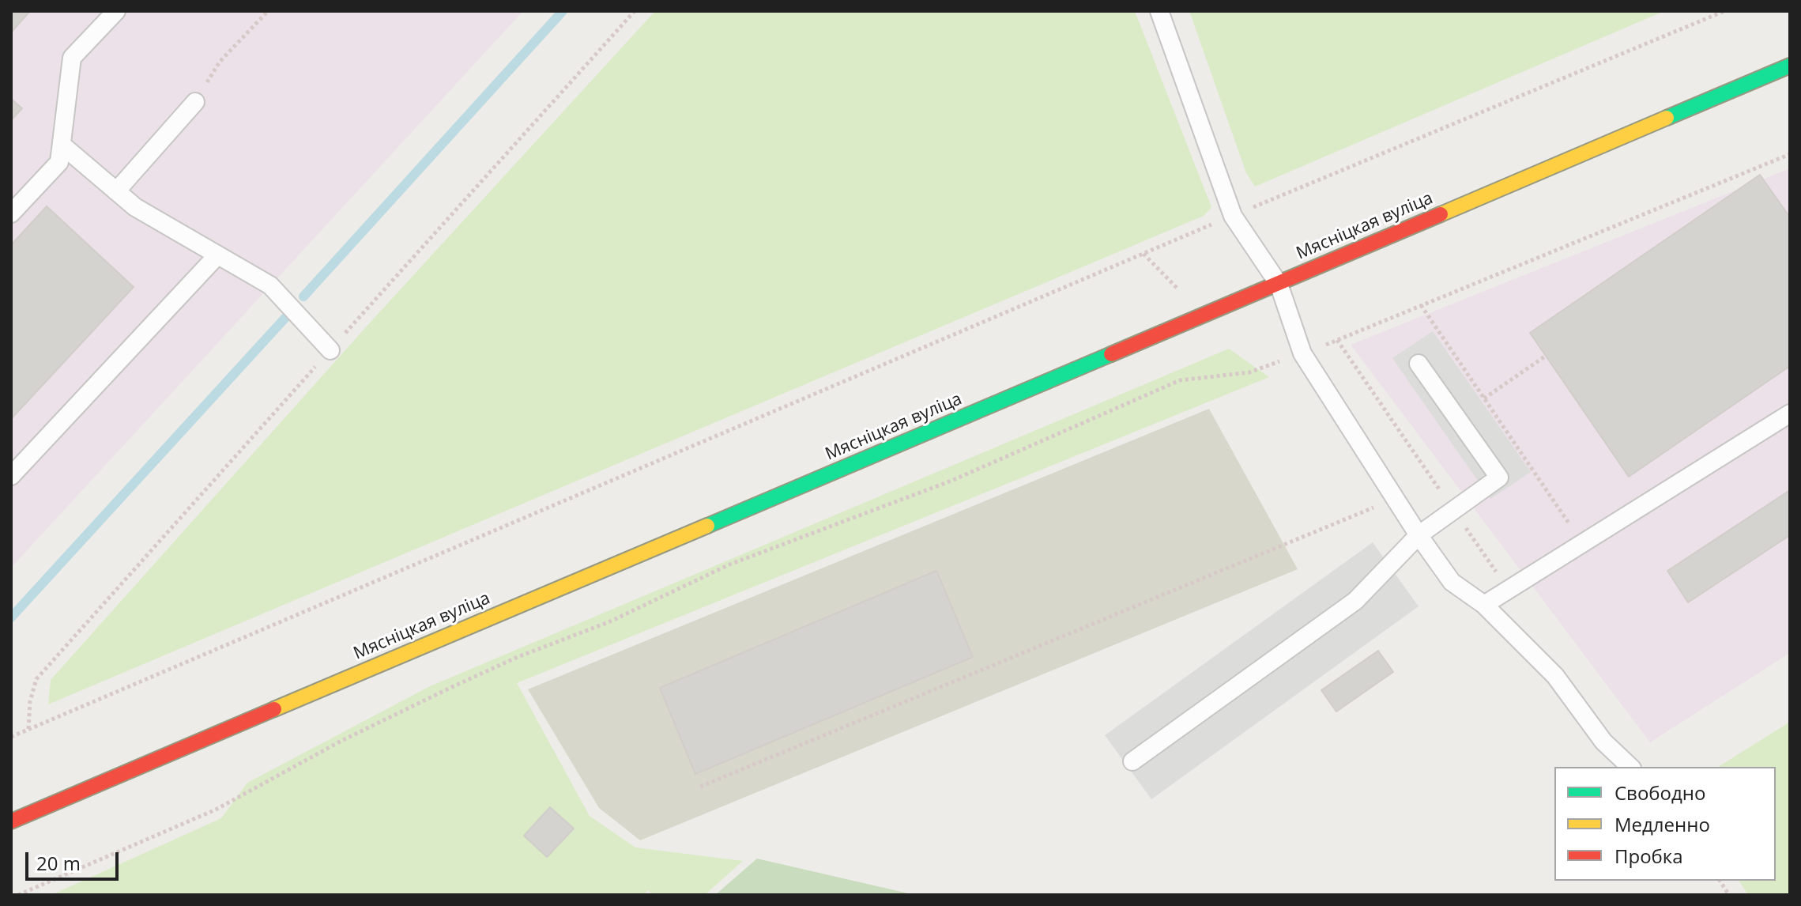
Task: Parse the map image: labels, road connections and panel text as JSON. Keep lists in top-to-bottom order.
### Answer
{
  "streets": {
    "main road": ["Мясніцкая вуліца"]
  },
  "legend": ["Свободно", "Медленно", "Пробка"],
  "scale_bar": "20 m"
}
